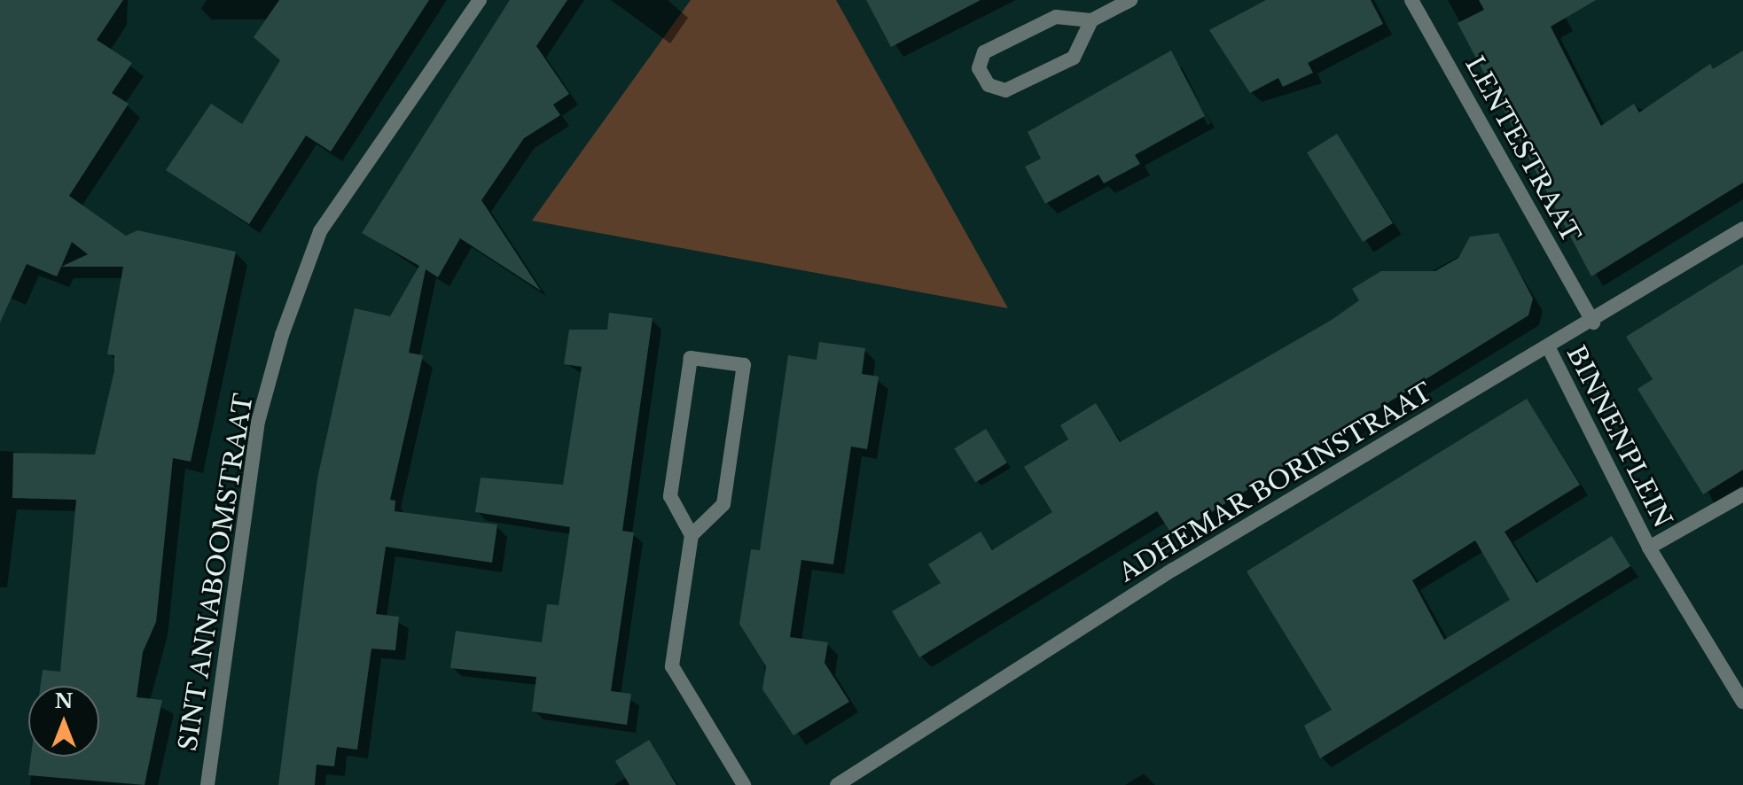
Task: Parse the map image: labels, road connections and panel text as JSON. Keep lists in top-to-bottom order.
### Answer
{
  "streets": {
    "street": [
      "LENTESTRAAT",
      "BINNENPLEIN",
      "ADHEMAR BORINSTRAAT",
      "SINT ANNABOOMSTRAAT"
    ]
  },
  "crossings": [
    ["LENTESTRAAT", "ADHEMAR BORINSTRAAT"],
    ["BINNENPLEIN", "ADHEMAR BORINSTRAAT"]
  ],
  "north": "top"
}
